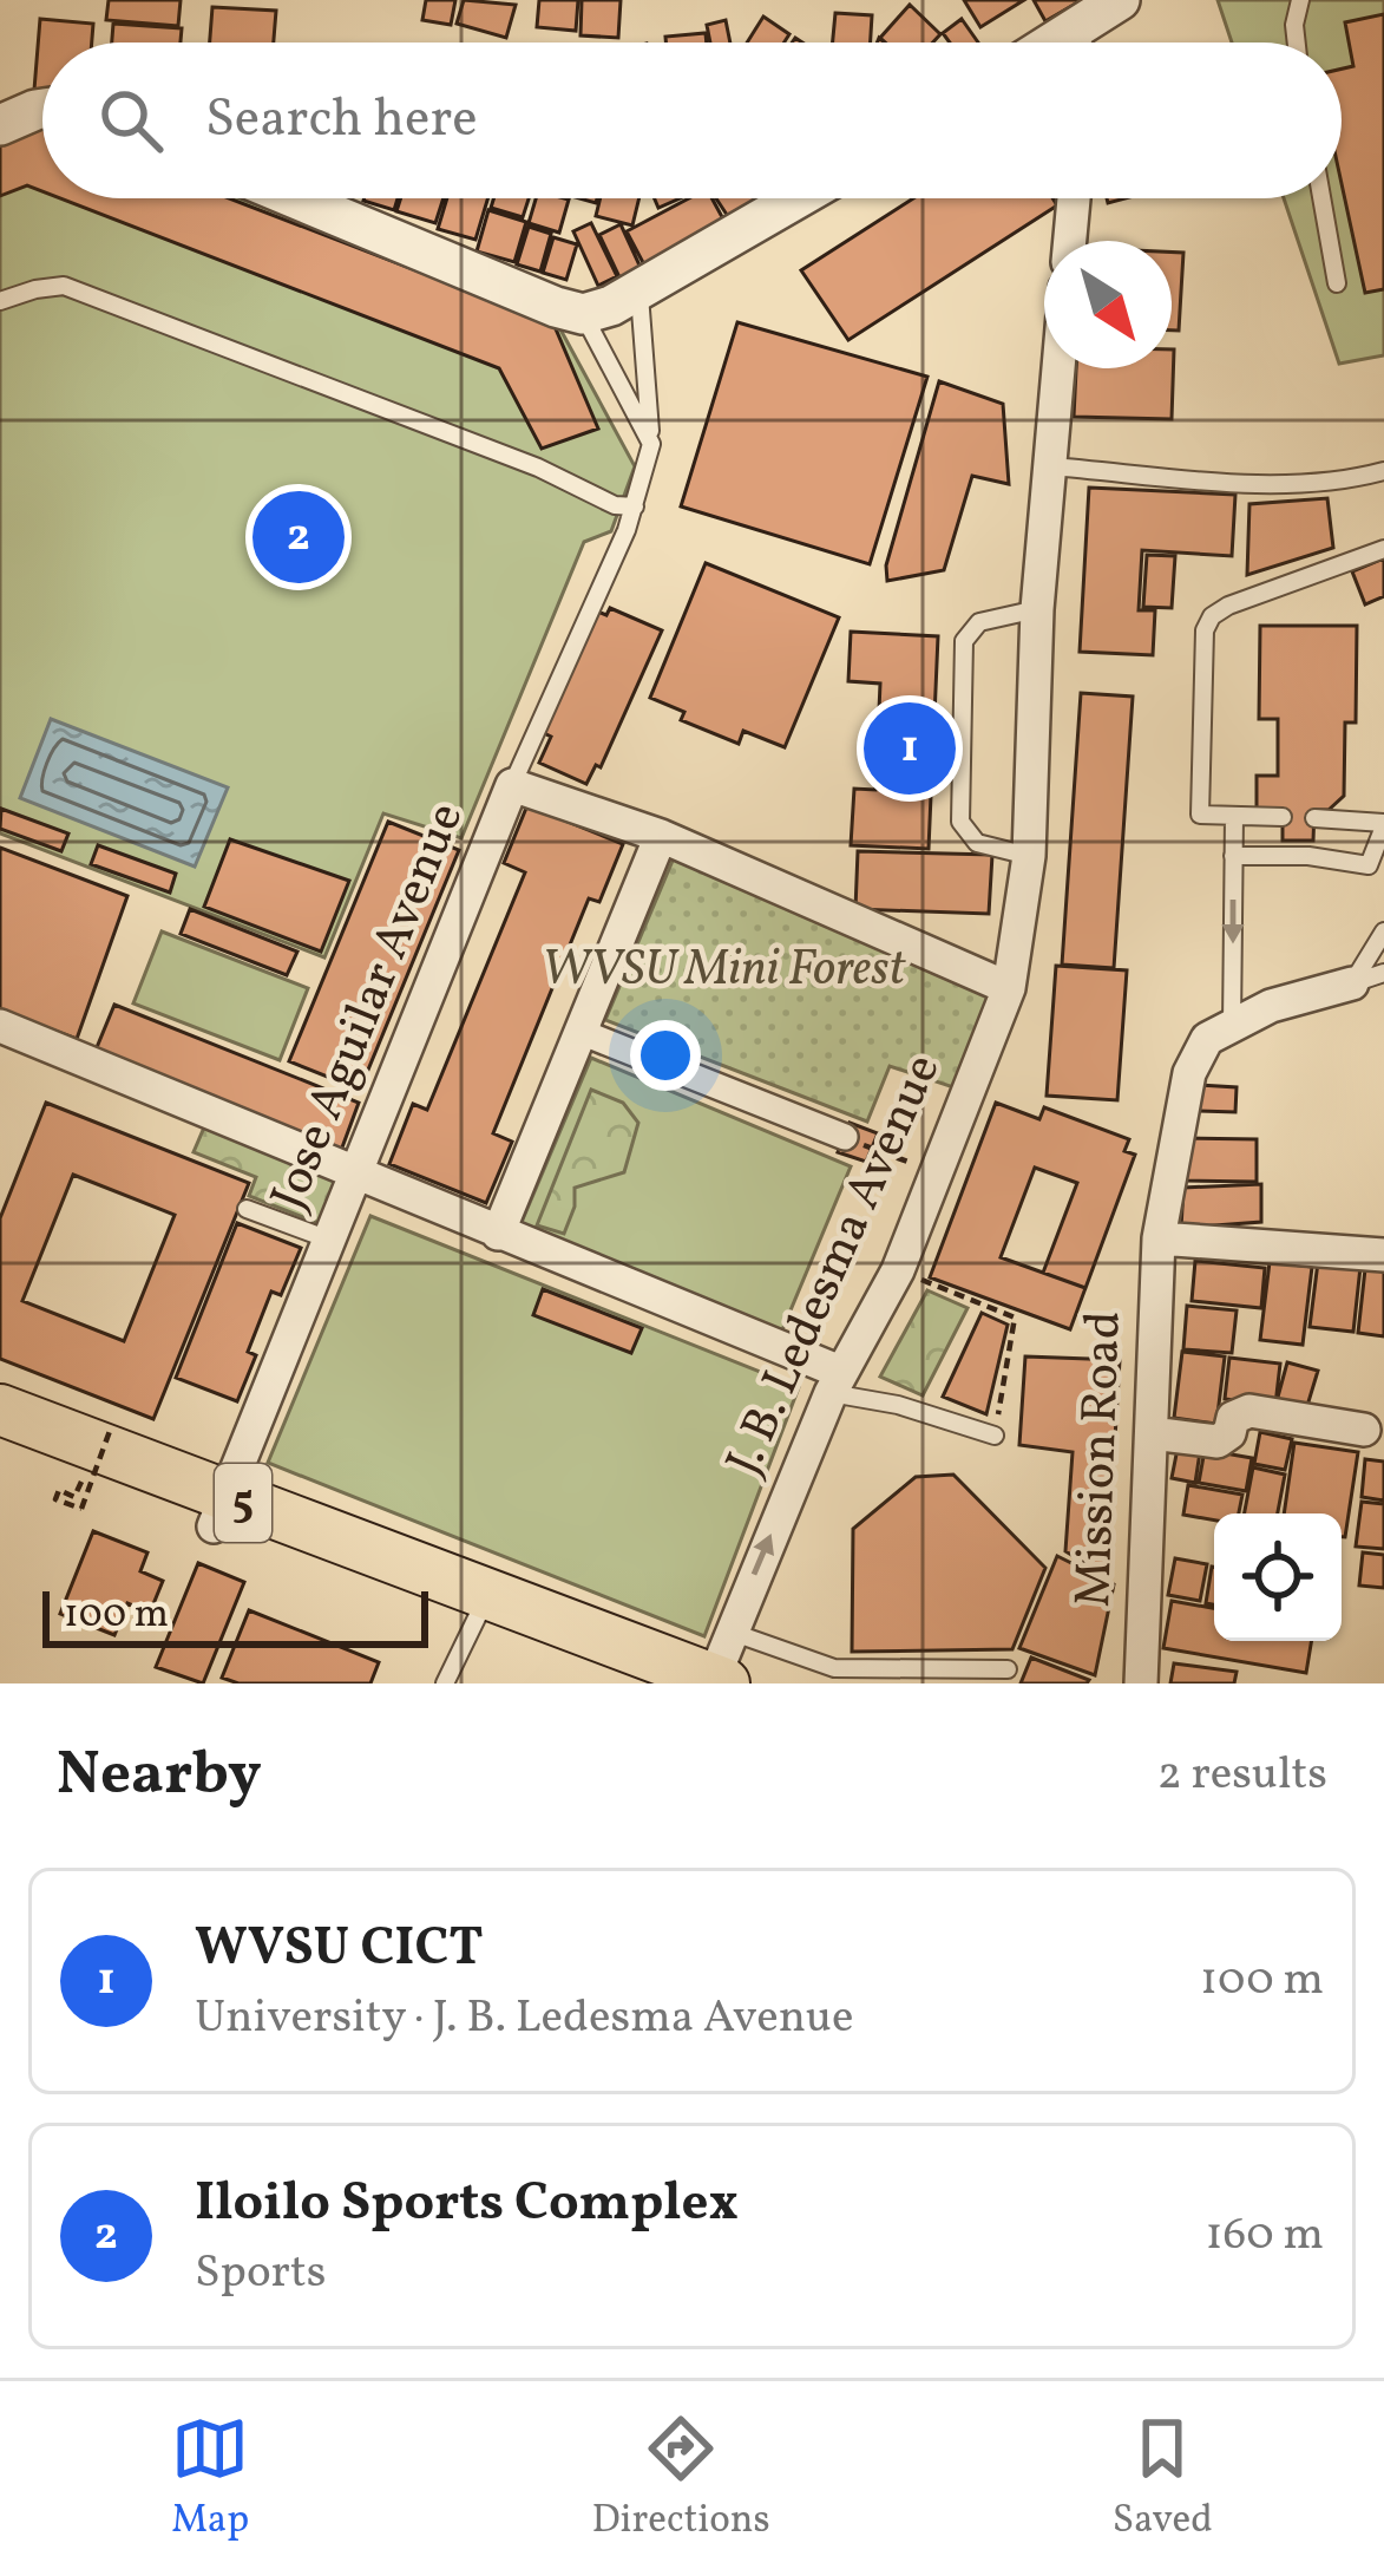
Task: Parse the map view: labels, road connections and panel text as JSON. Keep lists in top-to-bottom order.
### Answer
{
  "streets": {
    "main road": ["5"],
    "street": ["Jose Aguilar Avenue", "J. B. Ledesma Avenue", "Mission Road"]
  },
  "crossings": [
    ["Jose Aguilar Avenue", "5"],
    ["J. B. Ledesma Avenue", "5"]
  ],
  "parks": ["WVSU Mini Forest"],
  "scale_bar": "100 m",
  "north": "bottom right",
  "page": {
    "search": "Search here",
    "pins": ["2", "1"],
    "scale": "100 m",
    "heading": ["Nearby", "2 results"],
    "list": [
      {
        "mark": "1",
        "name": "WVSU CICT",
        "note": "University · J. B. Ledesma Avenue",
        "value": "100 m"
      },
      {
        "mark": "2",
        "name": "Iloilo Sports Complex",
        "note": "Sports",
        "value": "160 m"
      }
    ],
    "nav": ["Map", "Directions", "Saved"]
  }
}
